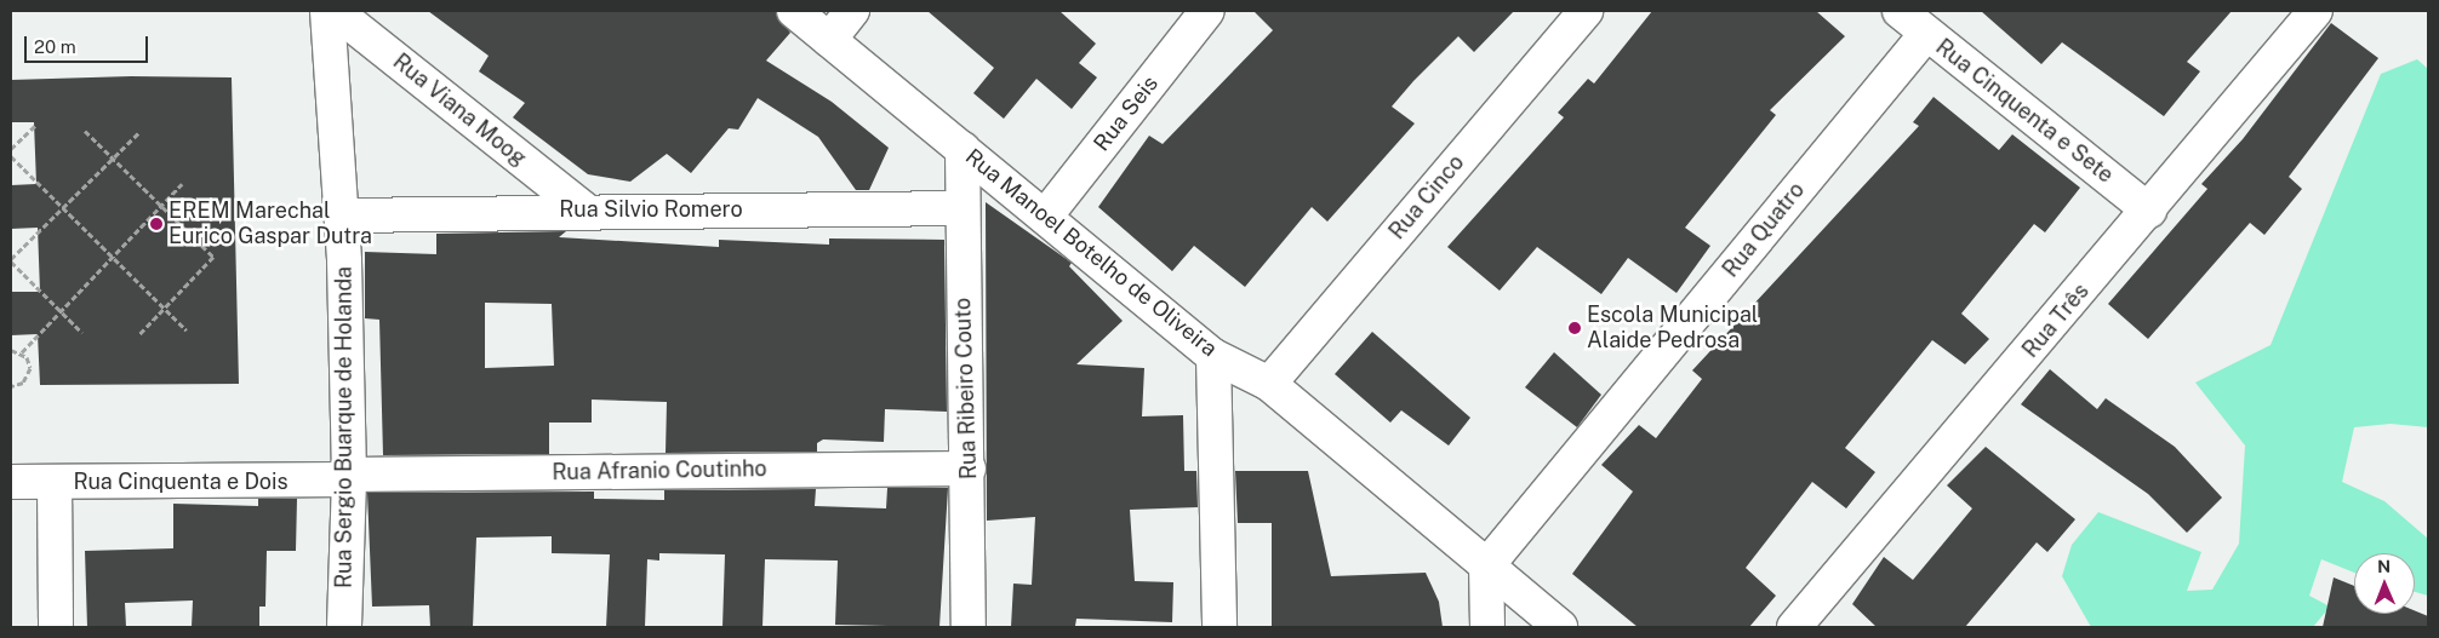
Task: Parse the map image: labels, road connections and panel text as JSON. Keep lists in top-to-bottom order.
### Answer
{
  "streets": {
    "street": [
      "Rua Viana Moog",
      "Rua Cinquenta e Sete",
      "Rua Seis",
      "Rua Cinco",
      "Rua Silvio Romero",
      "Rua Quatro",
      "Rua Manoel Botelho de Oliveira",
      "Rua Três",
      "Rua Ribeiro Couto",
      "Rua Sergio Buarque de Holanda",
      "Rua Afranio Coutinho",
      "Rua Cinquenta e Dois"
    ]
  },
  "crossings": [
    ["Rua Viana Moog", "Rua Silvio Romero"],
    ["Rua Cinquenta e Sete", "Rua Quatro"],
    ["Rua Cinquenta e Sete", "Rua Três"],
    ["Rua Seis", "Rua Manoel Botelho de Oliveira"],
    ["Rua Cinco", "Rua Manoel Botelho de Oliveira"],
    ["Rua Silvio Romero", "Rua Ribeiro Couto"],
    ["Rua Silvio Romero", "Rua Sergio Buarque de Holanda"],
    ["Rua Quatro", "Rua Manoel Botelho de Oliveira"],
    ["Rua Manoel Botelho de Oliveira", "Rua Ribeiro Couto"],
    ["Rua Ribeiro Couto", "Rua Afranio Coutinho"],
    ["Rua Sergio Buarque de Holanda", "Rua Afranio Coutinho"],
    ["Rua Sergio Buarque de Holanda", "Rua Cinquenta e Dois"],
    ["Rua Afranio Coutinho", "Rua Cinquenta e Dois"]
  ],
  "places": ["EREM Marechal Eurico Gaspar Dutra", "Escola Municipal Alaide Pedrosa"],
  "scale_bar": "20 m",
  "north": "top"
}
